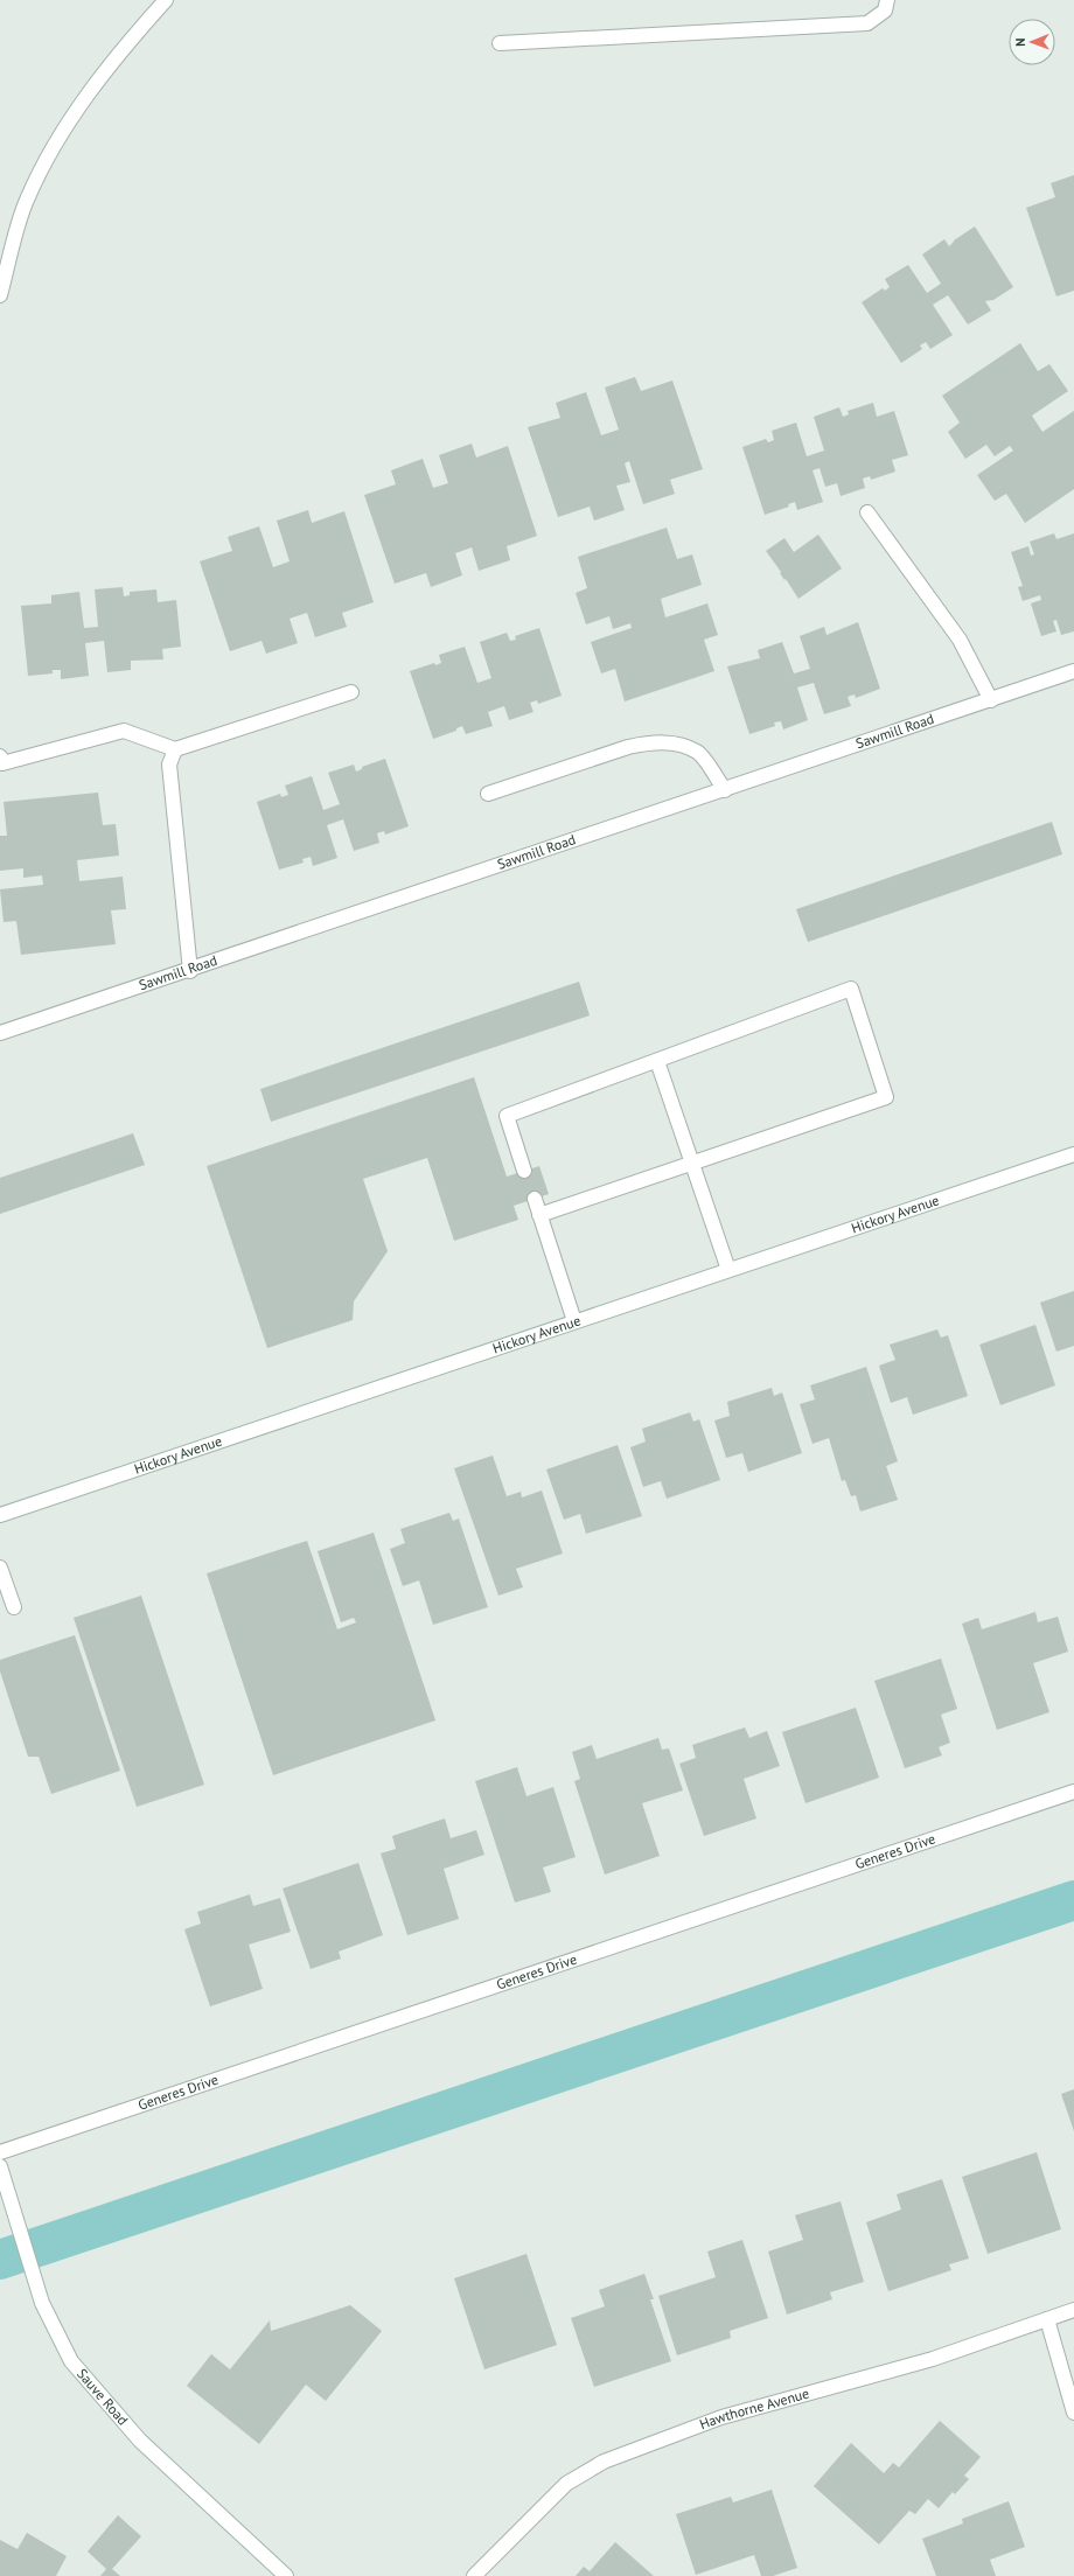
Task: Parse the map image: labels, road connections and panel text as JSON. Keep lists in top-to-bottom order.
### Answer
{
  "streets": {
    "street": [
      "Sawmill Road",
      "Hickory Avenue",
      "Generes Drive",
      "Sauve Road",
      "Hawthorne Avenue"
    ]
  },
  "north": "left"
}
